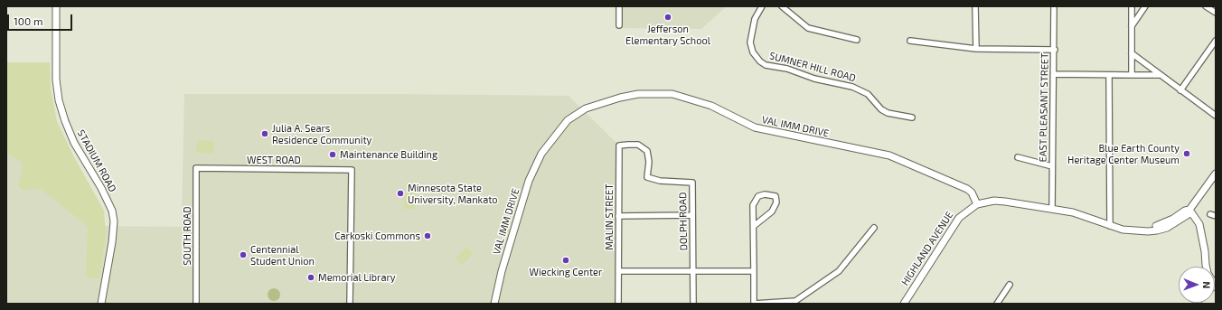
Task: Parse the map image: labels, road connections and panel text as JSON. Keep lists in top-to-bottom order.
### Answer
{
  "streets": {
    "street": [
      "SUMNER HILL ROAD",
      "EAST PLEASANT STREET",
      "VAL IMM DRIVE",
      "WEST ROAD",
      "STADIUM ROAD",
      "MALIN STREET",
      "DOLPH ROAD",
      "SOUTH ROAD",
      "HIGHLAND AVENUE"
    ]
  },
  "crossings": [
    ["EAST PLEASANT STREET", "HIGHLAND AVENUE"],
    ["VAL IMM DRIVE", "HIGHLAND AVENUE"],
    ["WEST ROAD", "SOUTH ROAD"],
    ["MALIN STREET", "DOLPH ROAD"]
  ],
  "places": [
    "Jefferson Elementary School",
    "Julia A. Sears Residence Community",
    "Blue Earth County Heritage Center Museum",
    "Maintenance Building",
    "Minnesota State University, Mankato",
    "Carkoski Commons",
    "Centennial Student Union",
    "Wiecking Center",
    "Memorial Library"
  ],
  "scale_bar": "100 m",
  "north": "right"
}
